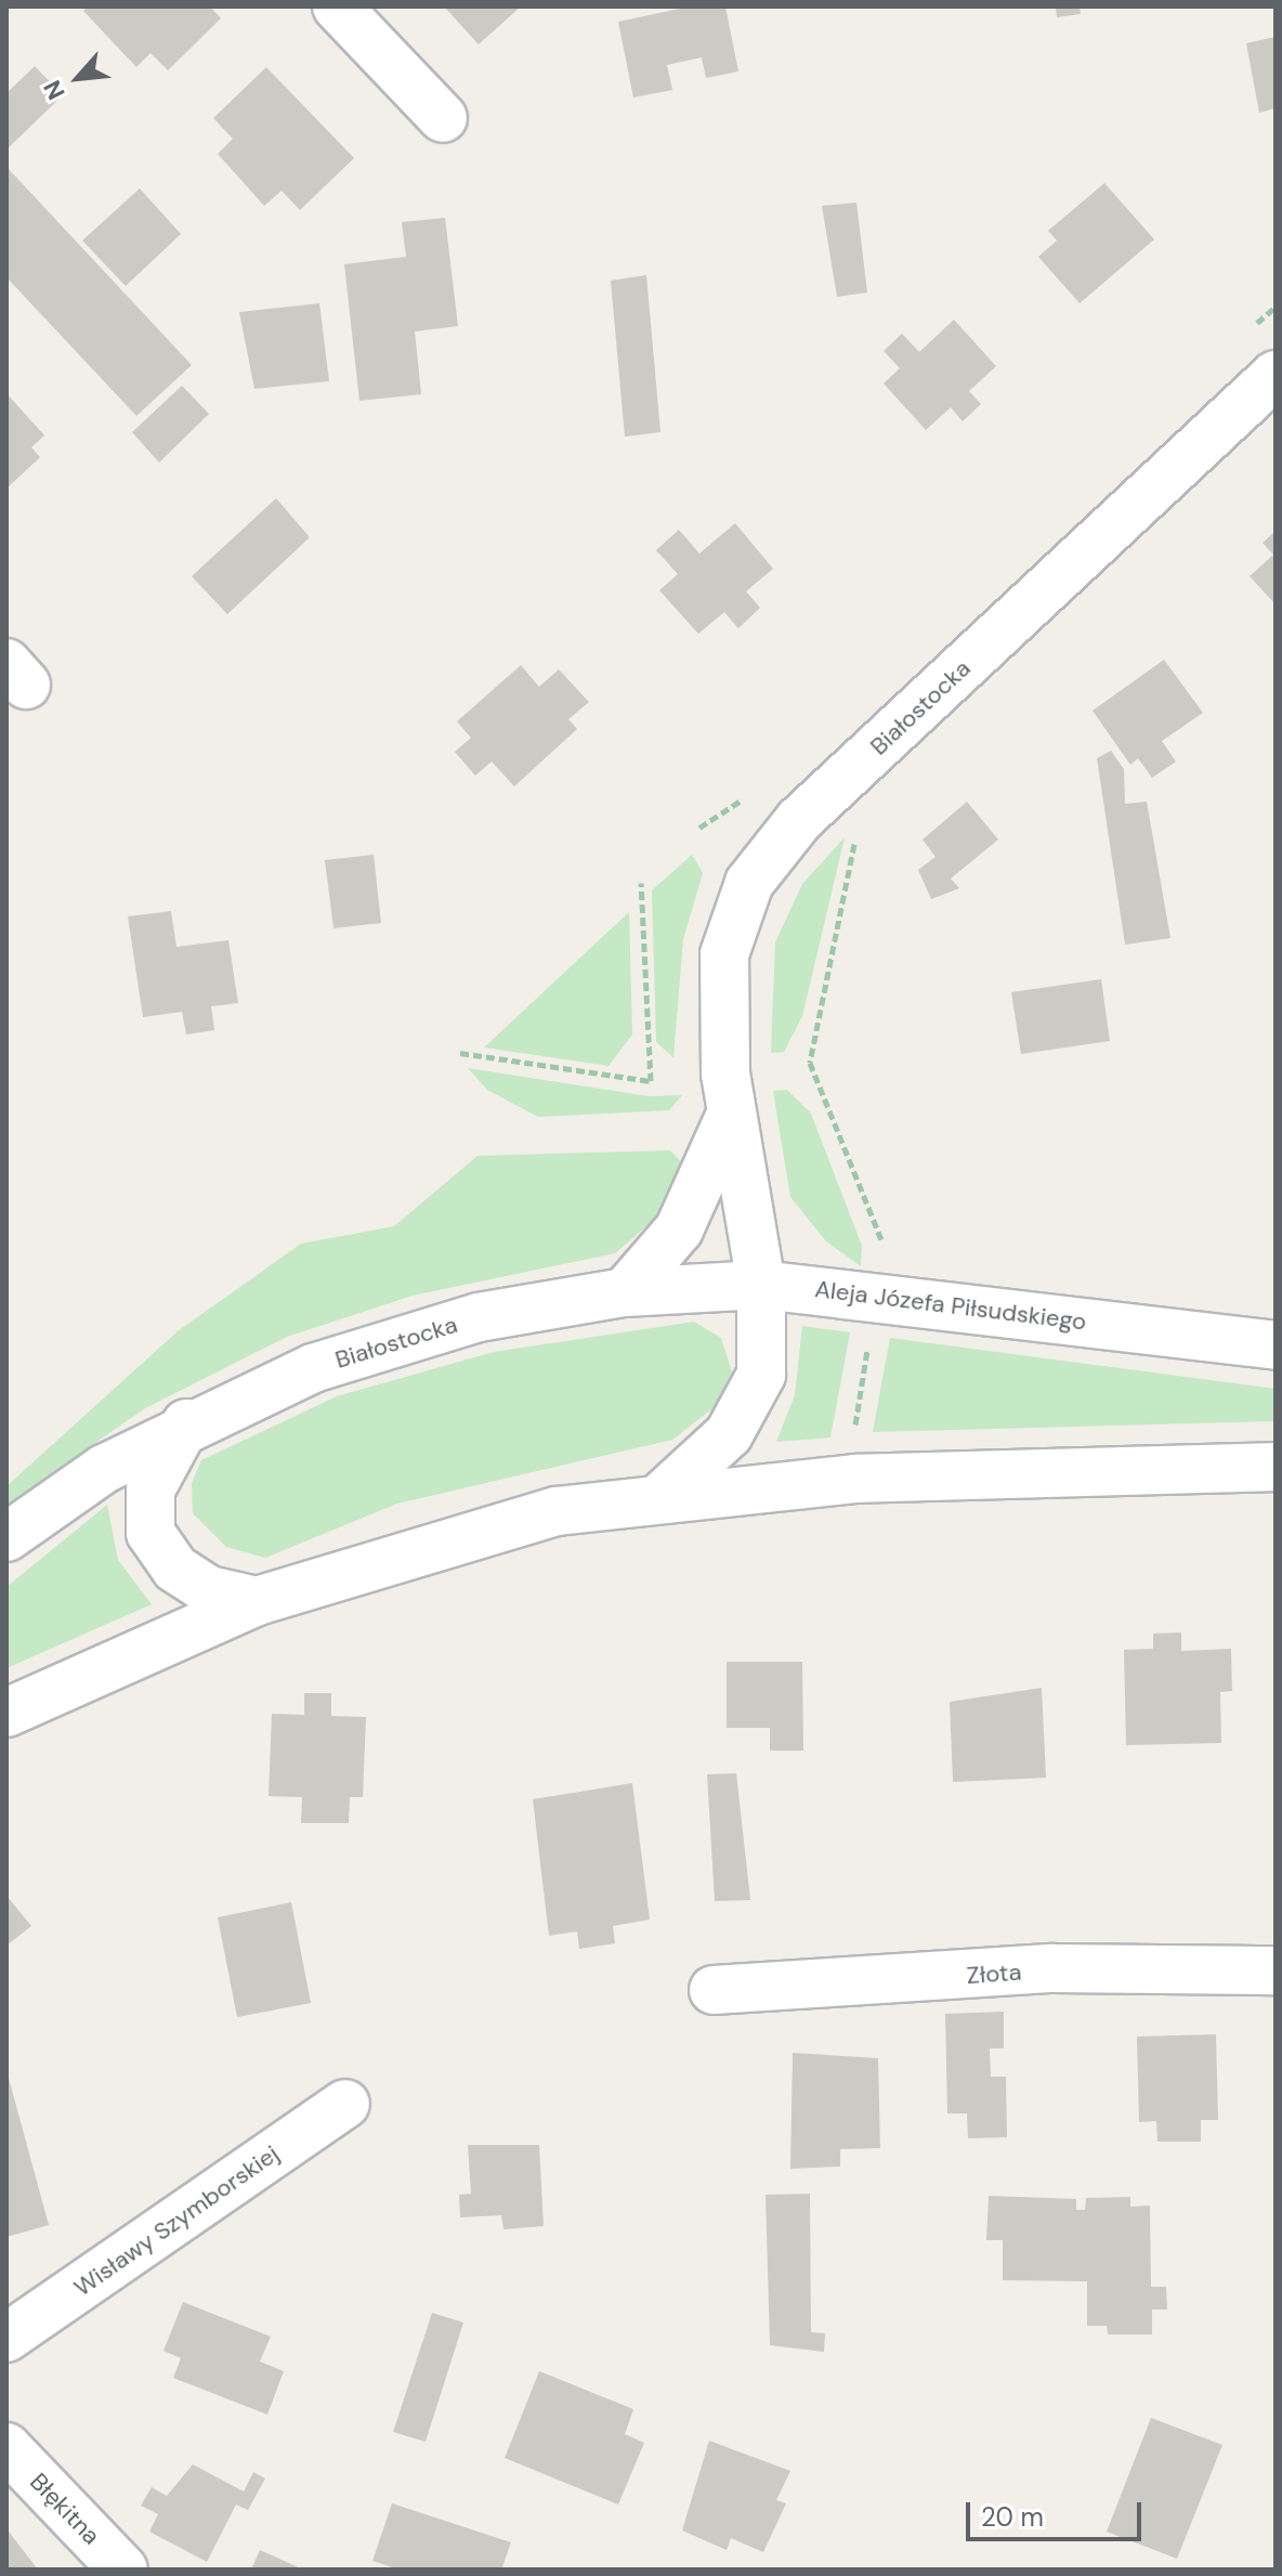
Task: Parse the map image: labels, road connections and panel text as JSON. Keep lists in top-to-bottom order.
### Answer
{
  "streets": {
    "main road": [
      "Białostocka",
      "Aleja Józefa Piłsudskiego",
      "Złota",
      "Wisławy Szymborskiej",
      "Błękitna"
    ]
  },
  "crossings": [
    ["Białostocka", "Aleja Józefa Piłsudskiego"]
  ],
  "scale_bar": "20 m",
  "north": "bottom left"
}
